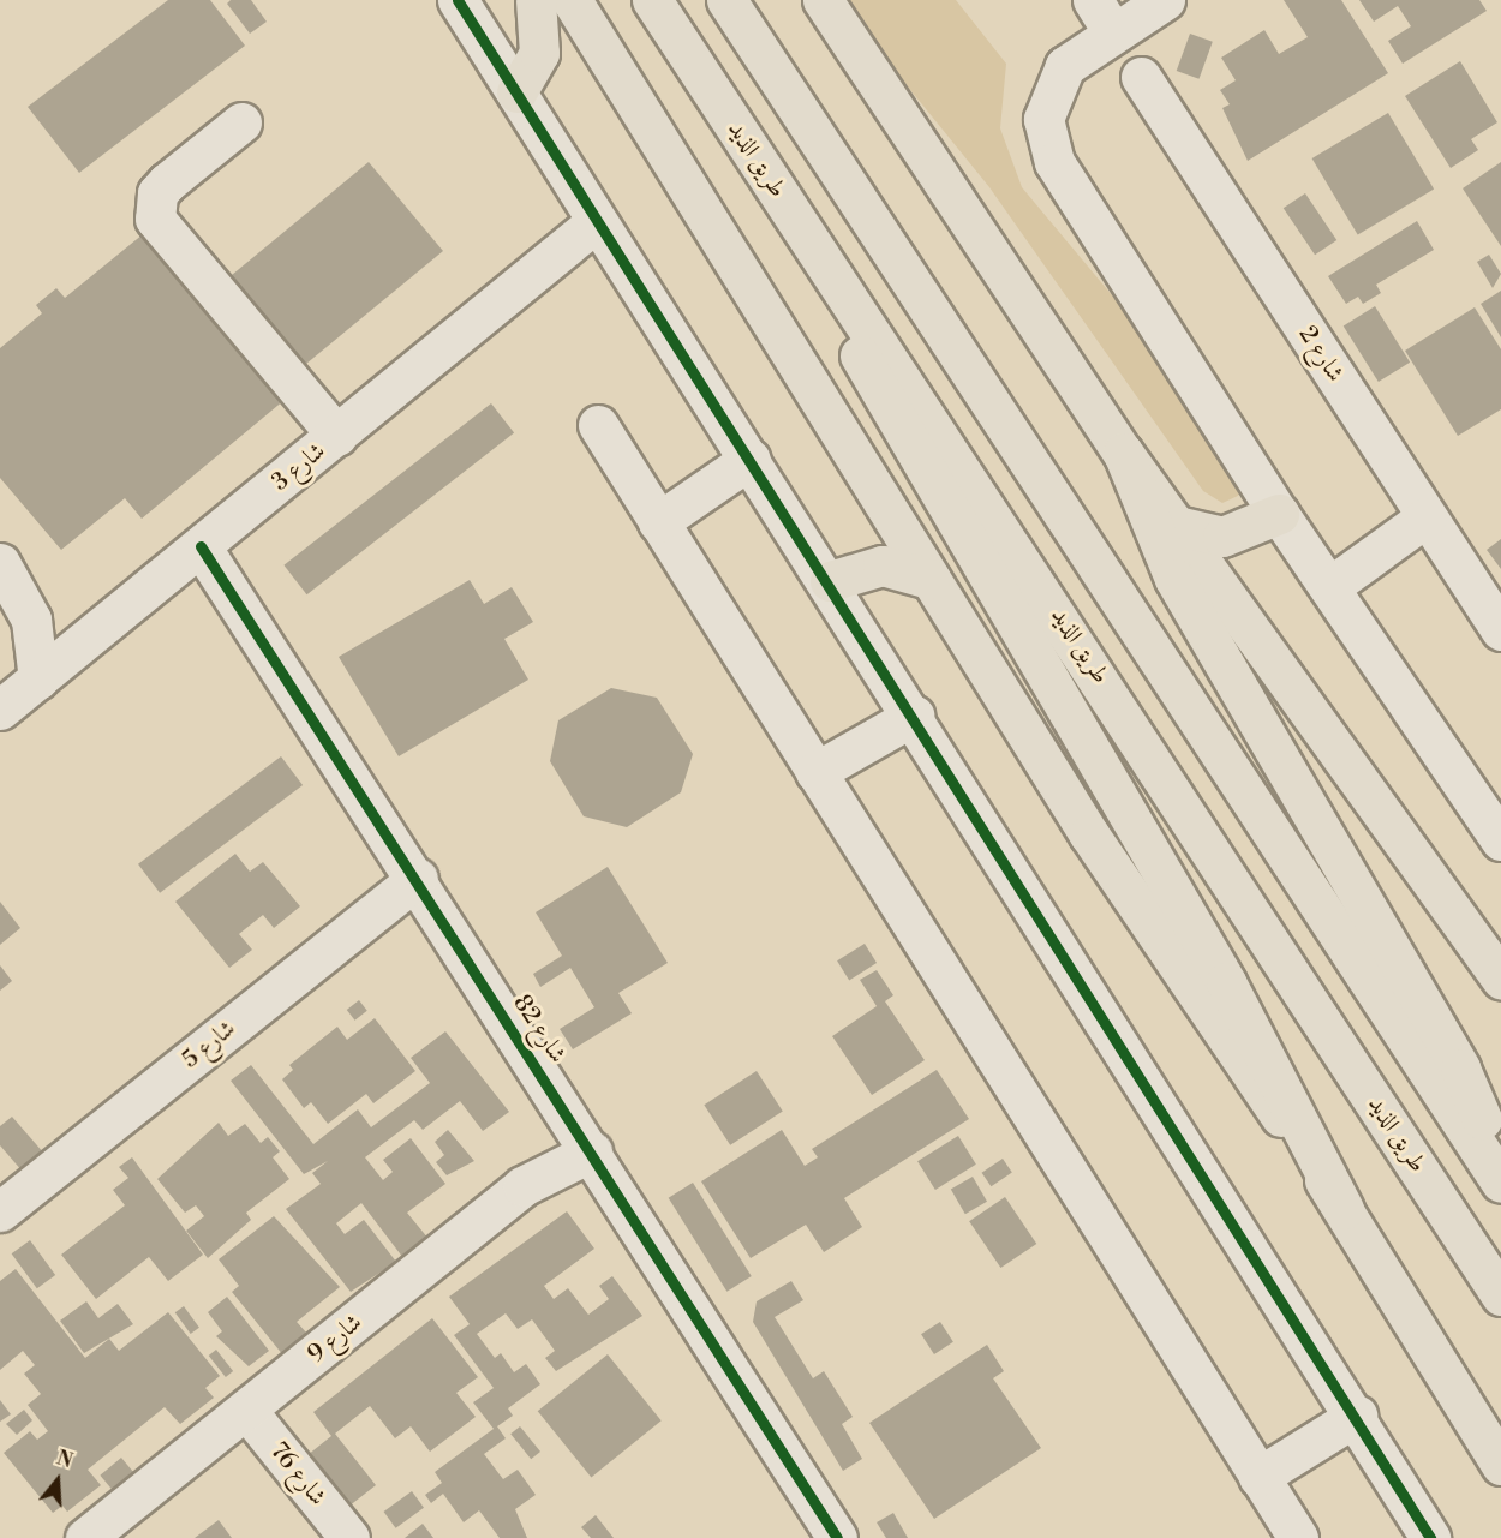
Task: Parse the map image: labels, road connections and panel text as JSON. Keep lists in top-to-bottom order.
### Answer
{
  "streets": {
    "main road": ["طريق الذيد"],
    "street": [
      "شارع 2",
      "شارع 3",
      "شارع 82",
      "شارع 5",
      "شارع 9",
      "شارع 76"
    ]
  },
  "crossings": [
    ["شارع 3", "شارع 82"],
    ["شارع 82", "شارع 5"],
    ["شارع 82", "شارع 9"],
    ["شارع 9", "شارع 76"]
  ],
  "north": "top"
}
